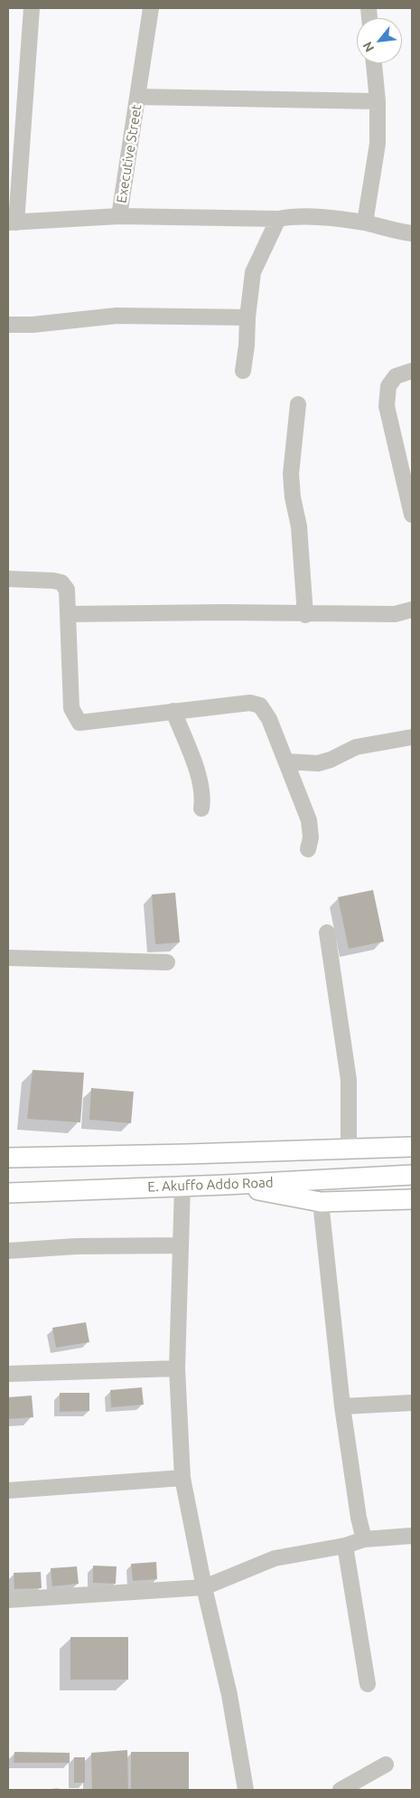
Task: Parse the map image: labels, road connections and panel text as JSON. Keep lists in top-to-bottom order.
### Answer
{
  "streets": {
    "main road": ["E. Akuffo Addo Road"],
    "street": ["Executive Street"]
  },
  "north": "bottom left"
}
